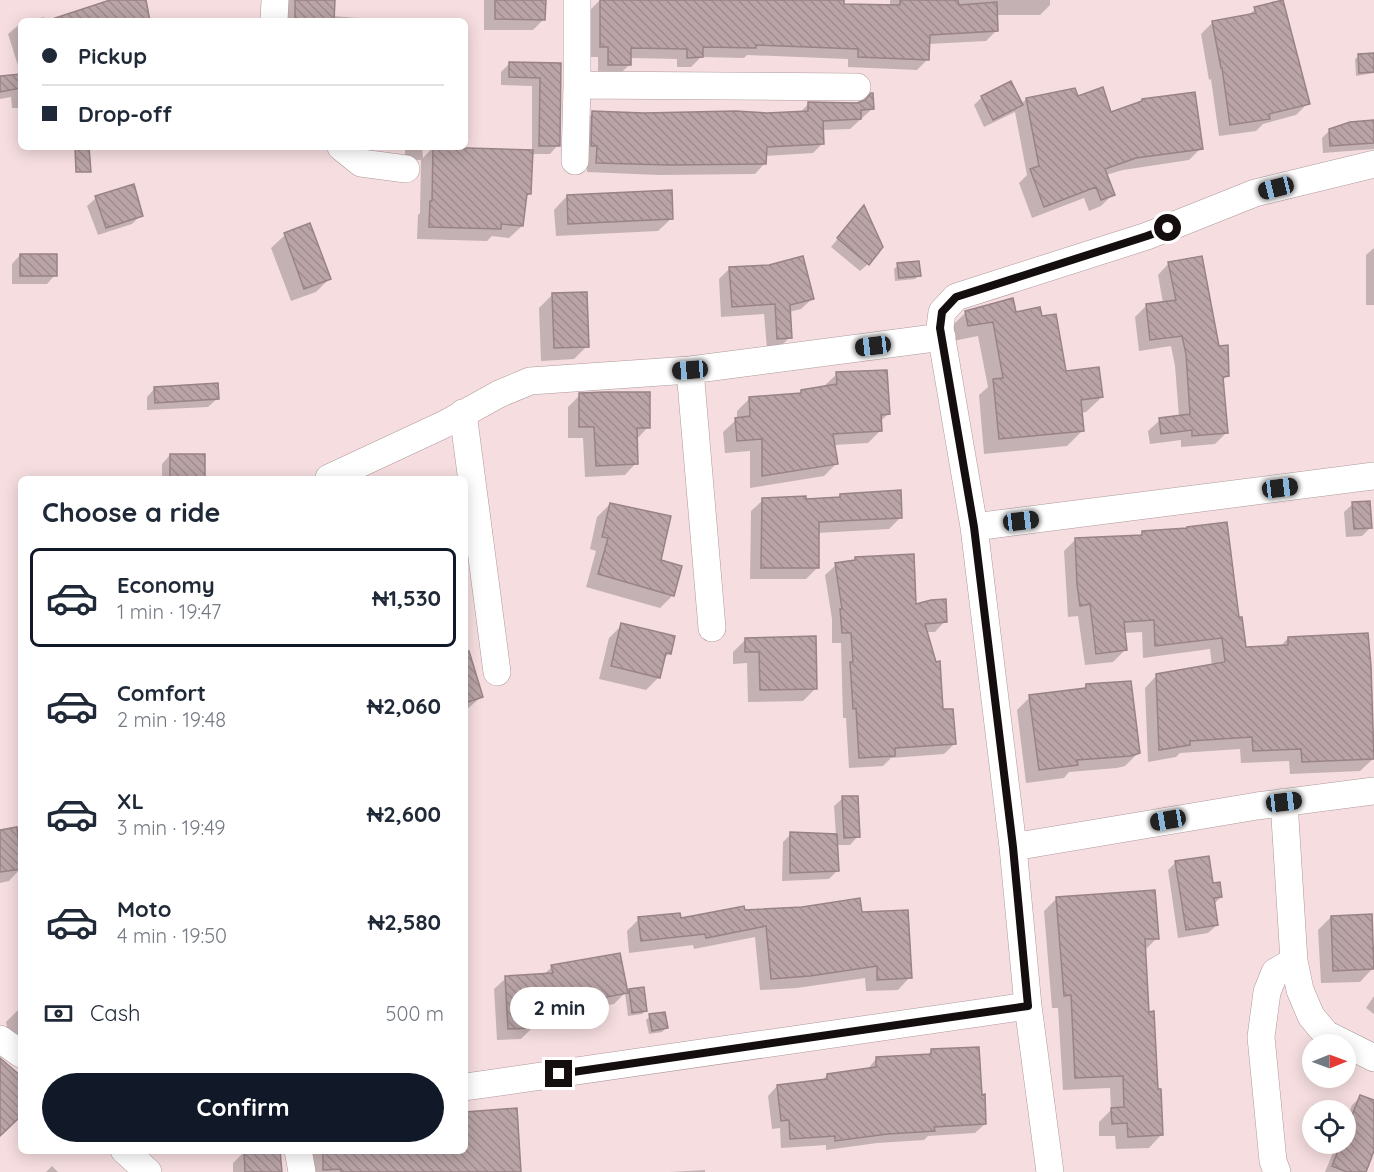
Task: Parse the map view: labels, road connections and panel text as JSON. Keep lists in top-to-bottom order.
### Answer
{
  "north": "right",
  "page": {
    "banner": ["Pickup", "Drop-off"],
    "heading": "Choose a ride",
    "list": [
      {
        "name": "Economy",
        "note": "1 min · 19:47",
        "value": "₦1,530"
      },
      {
        "name": "Comfort",
        "note": "2 min · 19:48",
        "value": "₦2,060"
      },
      {
        "name": "XL",
        "note": "3 min · 19:49",
        "value": "₦2,600"
      },
      {
        "name": "Moto",
        "note": "4 min · 19:50",
        "value": "₦2,580"
      }
    ],
    "pay": ["Cash", "500 m"],
    "bubble": "2 min",
    "buttons": "Confirm"
  }
}
